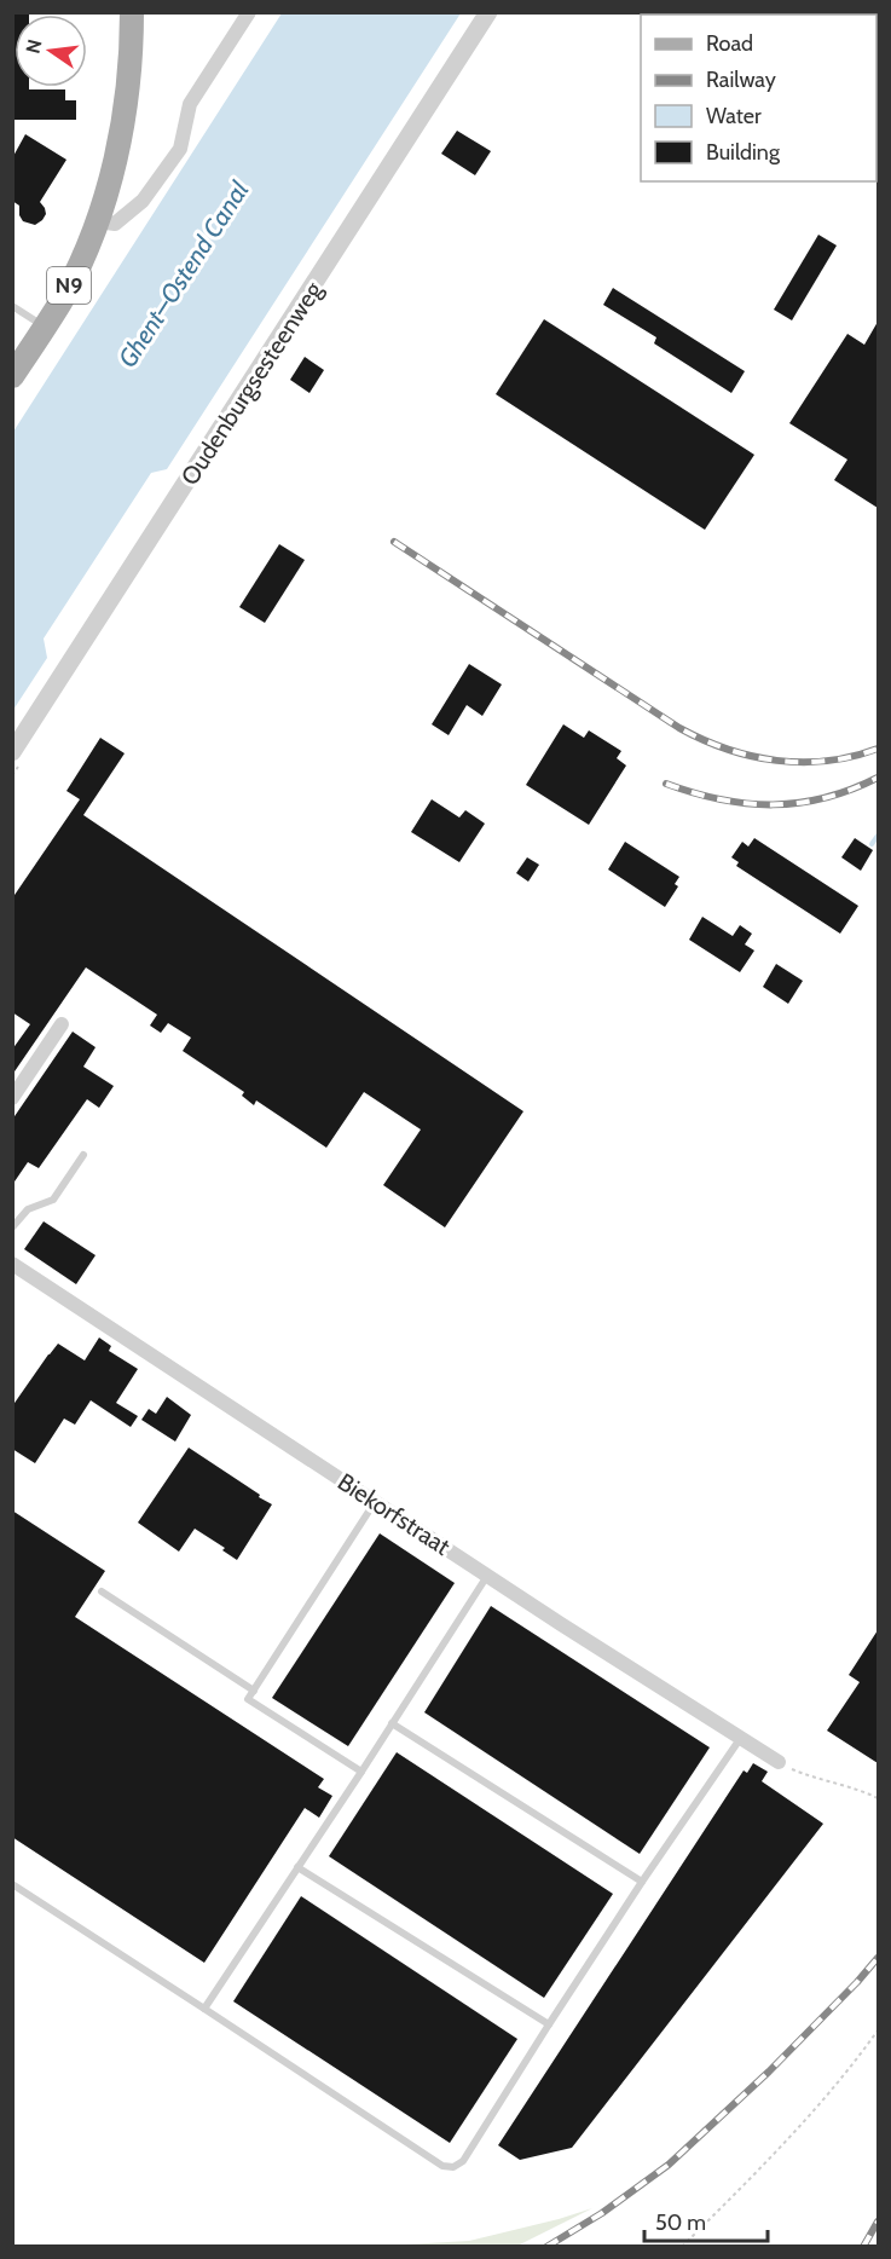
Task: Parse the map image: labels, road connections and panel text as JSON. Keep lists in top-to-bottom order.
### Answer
{
  "streets": {
    "main road": ["N9"],
    "street": ["Oudenburgsesteenweg", "Biekorfstraat"]
  },
  "water": ["Ghent–Ostend Canal"],
  "legend": [
    "Road",
    "Railway",
    "Water",
    "Building"
  ],
  "scale_bar": "50 m",
  "north": "left"
}
